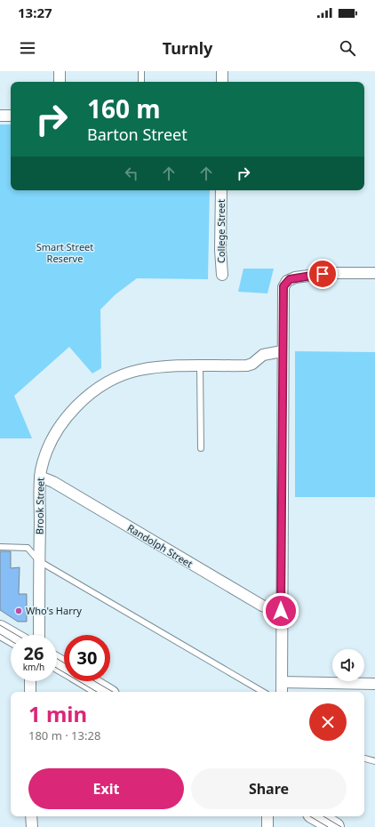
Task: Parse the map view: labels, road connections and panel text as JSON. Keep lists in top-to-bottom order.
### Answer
{
  "streets": {
    "street": ["College Street", "Brook Street", "Randolph Street"]
  },
  "crossings": [
    ["Brook Street", "Randolph Street"]
  ],
  "parks": ["Smart Street Reserve"],
  "places": ["Who's Harry"],
  "page": {
    "status": "13:27",
    "header": "Turnly",
    "turn": ["160 m", "Barton Street"],
    "speed": "26 km/h",
    "limit": "30",
    "heading": ["1 min", "180 m · 13:28"],
    "buttons": ["Exit", "Share"]
  }
}
